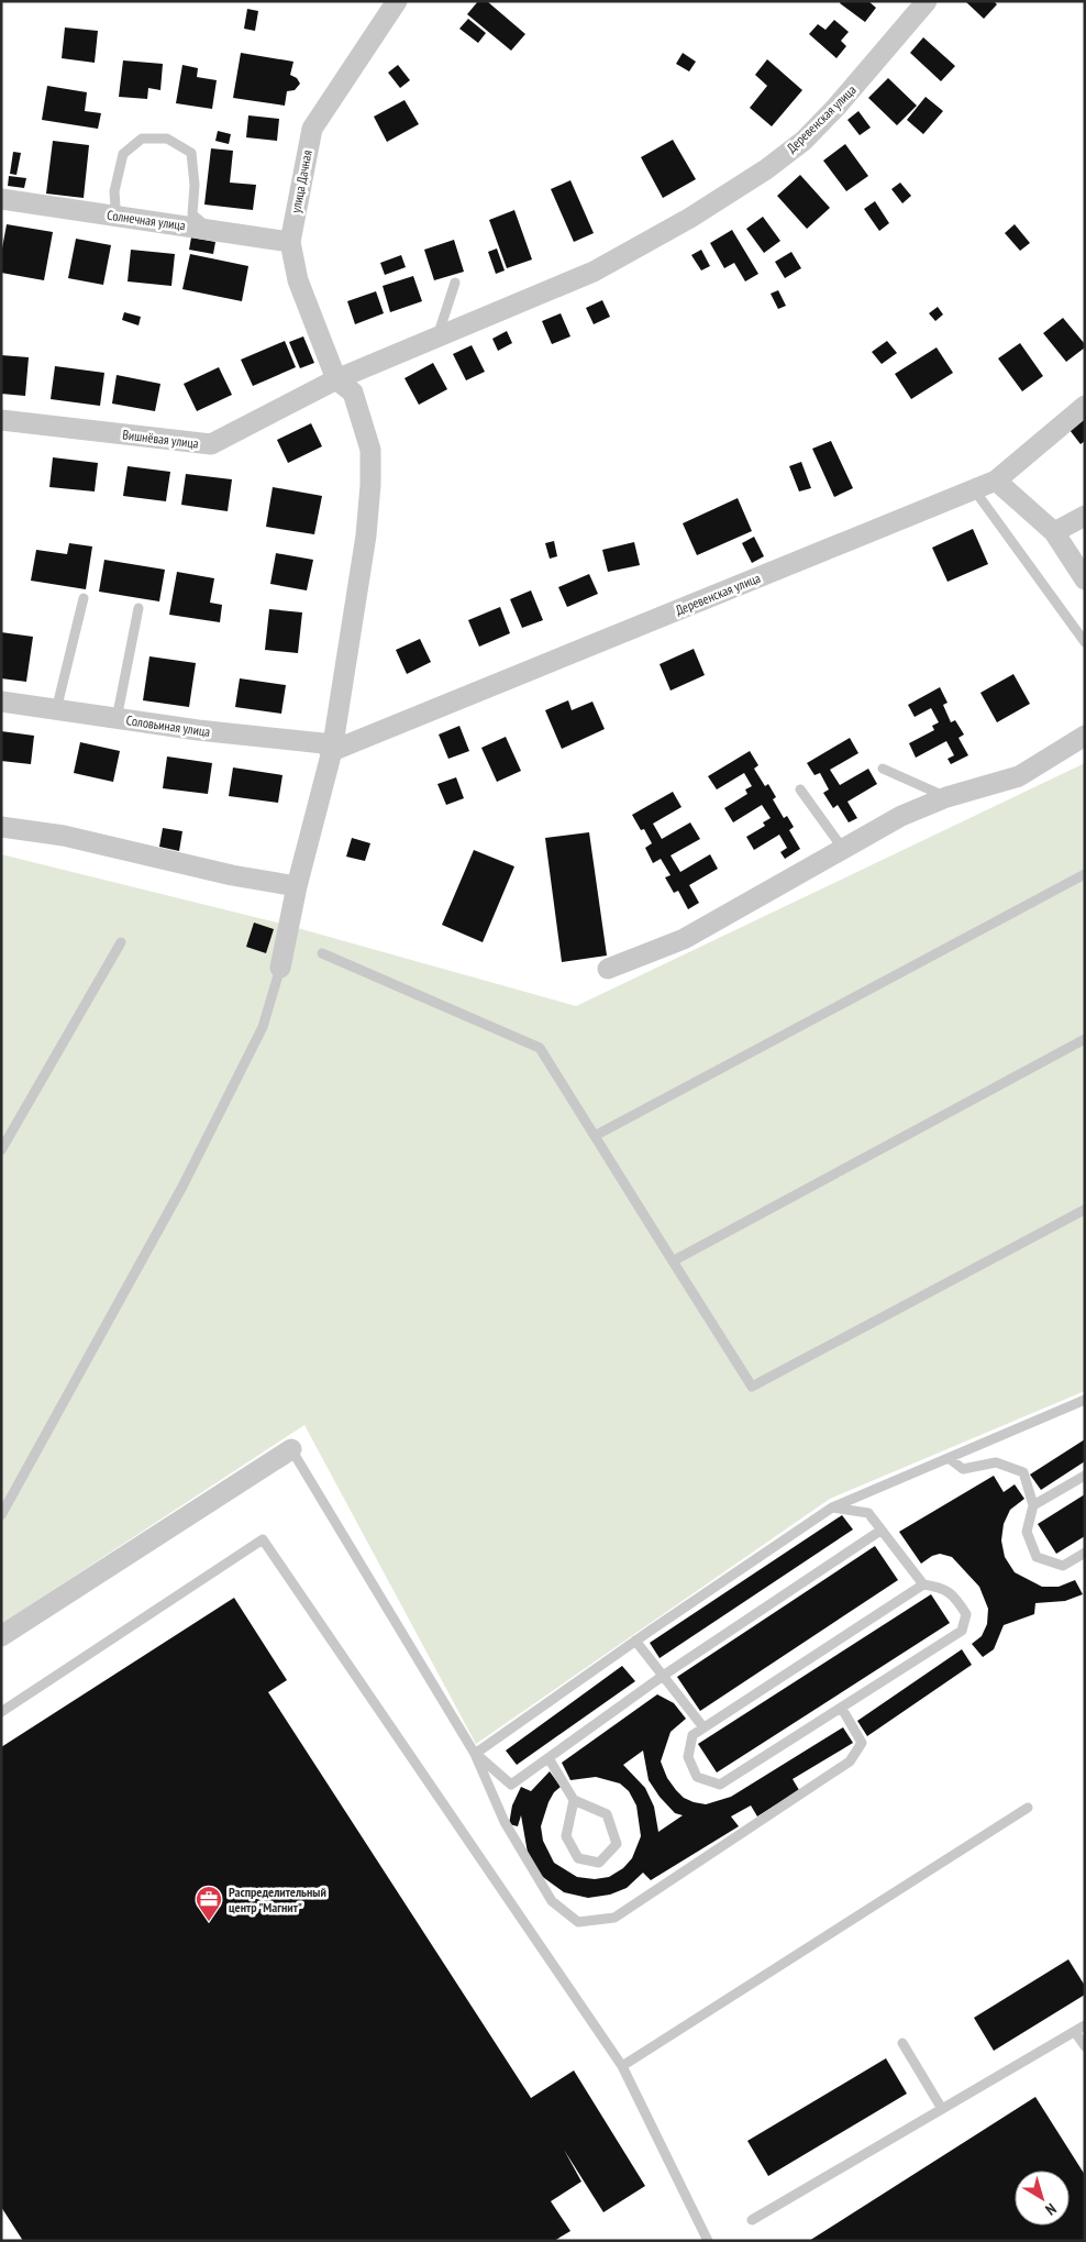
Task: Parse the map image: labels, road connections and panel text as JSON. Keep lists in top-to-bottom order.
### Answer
{
  "streets": {
    "street": [
      "Деревенская улица",
      "улица Дачная",
      "Солнечная улица",
      "Вишнёвая улица",
      "Соловьиная улица"
    ]
  },
  "crossings": [
    ["Деревенская улица", "улица Дачная"],
    ["Деревенская улица", "Вишнёвая улица"],
    ["Деревенская улица", "Соловьиная улица"],
    ["улица Дачная", "Солнечная улица"],
    ["улица Дачная", "Вишнёвая улица"]
  ],
  "places": {
    "office": ["Распределительный центр \"Магнит\""]
  },
  "north": "bottom right"
}
